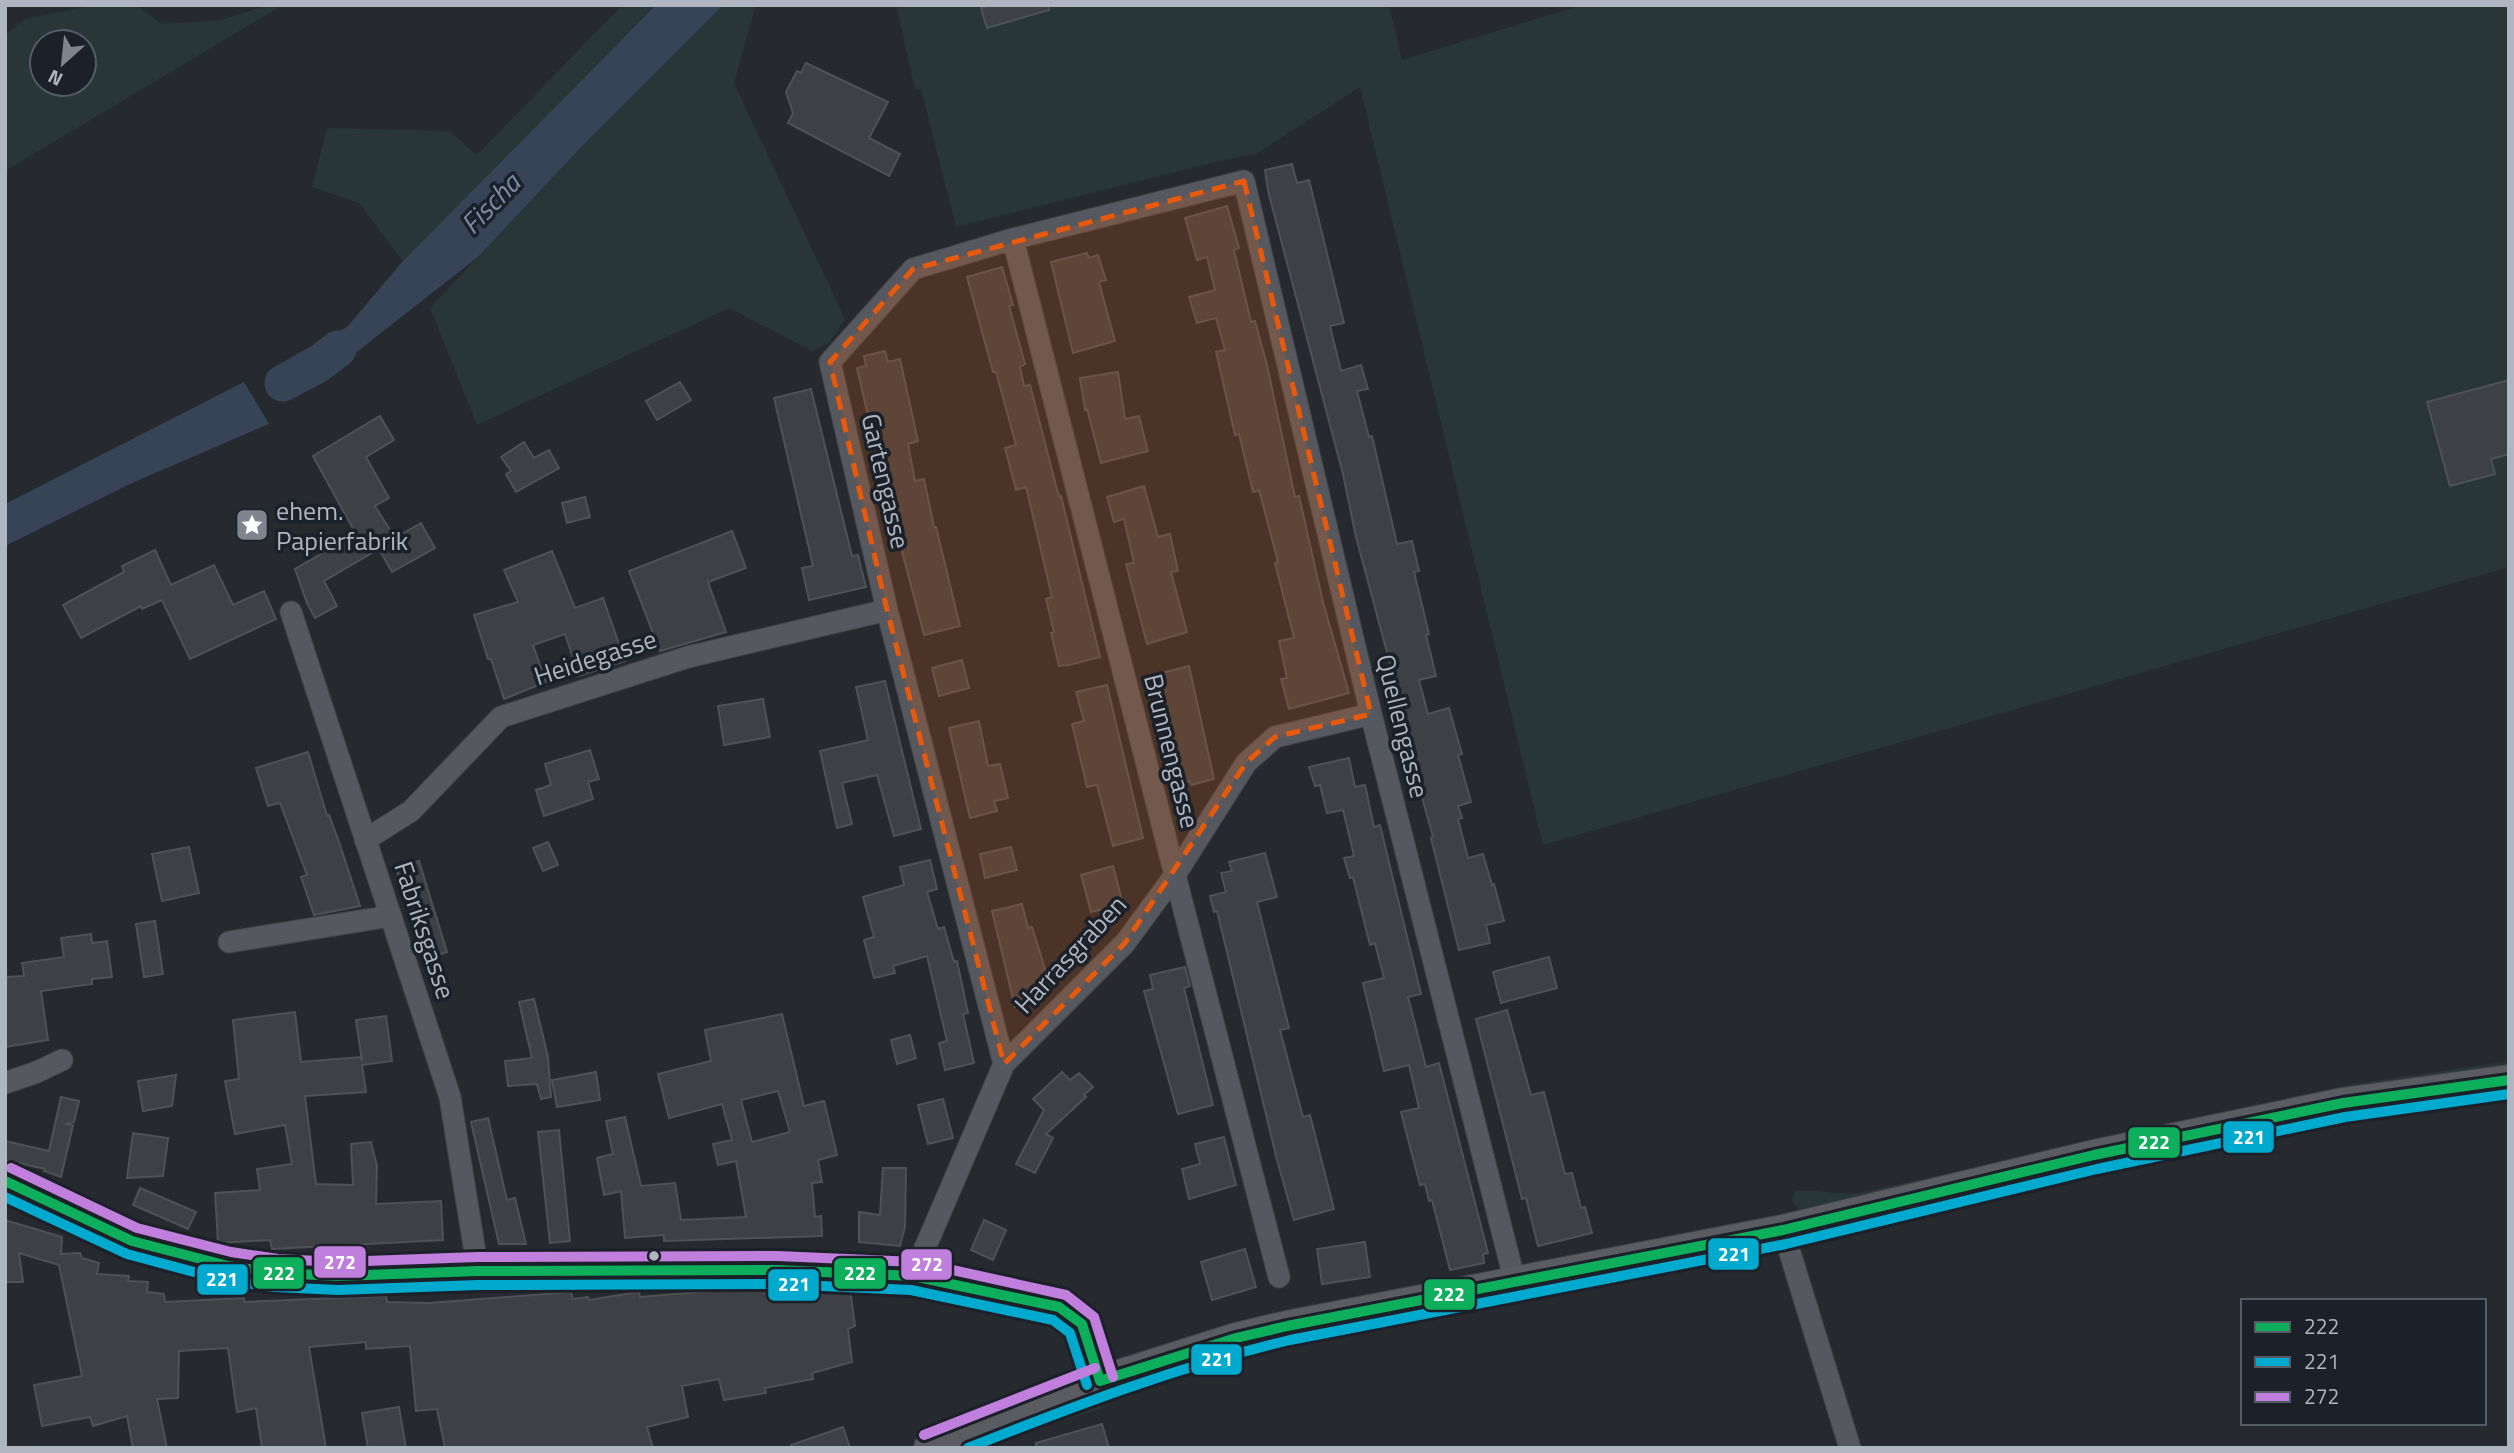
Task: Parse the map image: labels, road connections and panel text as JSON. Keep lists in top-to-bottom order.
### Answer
{
  "streets": {
    "street": [
      "Gartengasse",
      "Heidegasse",
      "Quellengasse",
      "Brunnengasse",
      "Fabriksgasse",
      "Harrasgraben"
    ]
  },
  "crossings": [
    ["Gartengasse", "Heidegasse"],
    ["Gartengasse", "Quellengasse"],
    ["Gartengasse", "Brunnengasse"],
    ["Gartengasse", "Harrasgraben"],
    ["Heidegasse", "Fabriksgasse"],
    ["Quellengasse", "Harrasgraben"],
    ["Brunnengasse", "Harrasgraben"]
  ],
  "water": ["Fischa"],
  "places": {
    "place": ["ehem. Papierfabrik"]
  },
  "lines": ["transit line 222", "transit line 221", "transit line 272"],
  "legend": ["222", "221", "272"],
  "north": "bottom left"
}
